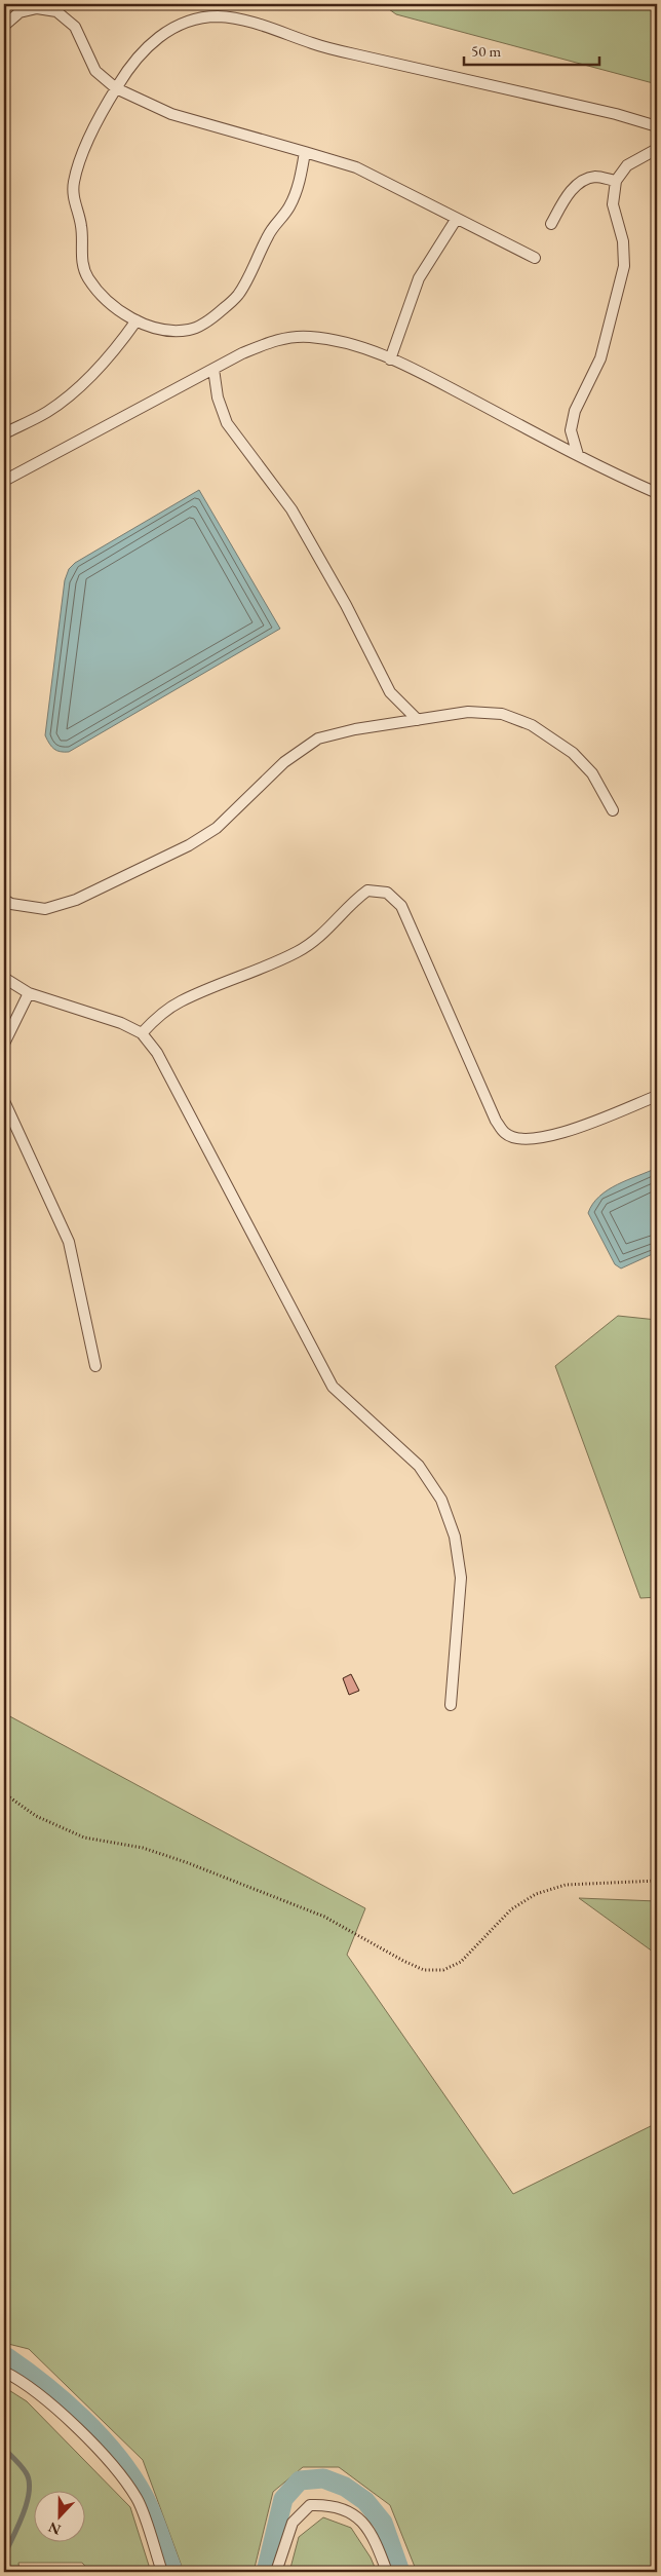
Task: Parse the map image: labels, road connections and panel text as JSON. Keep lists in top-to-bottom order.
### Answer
{
  "scale_bar": "50 m",
  "north": "bottom"
}
